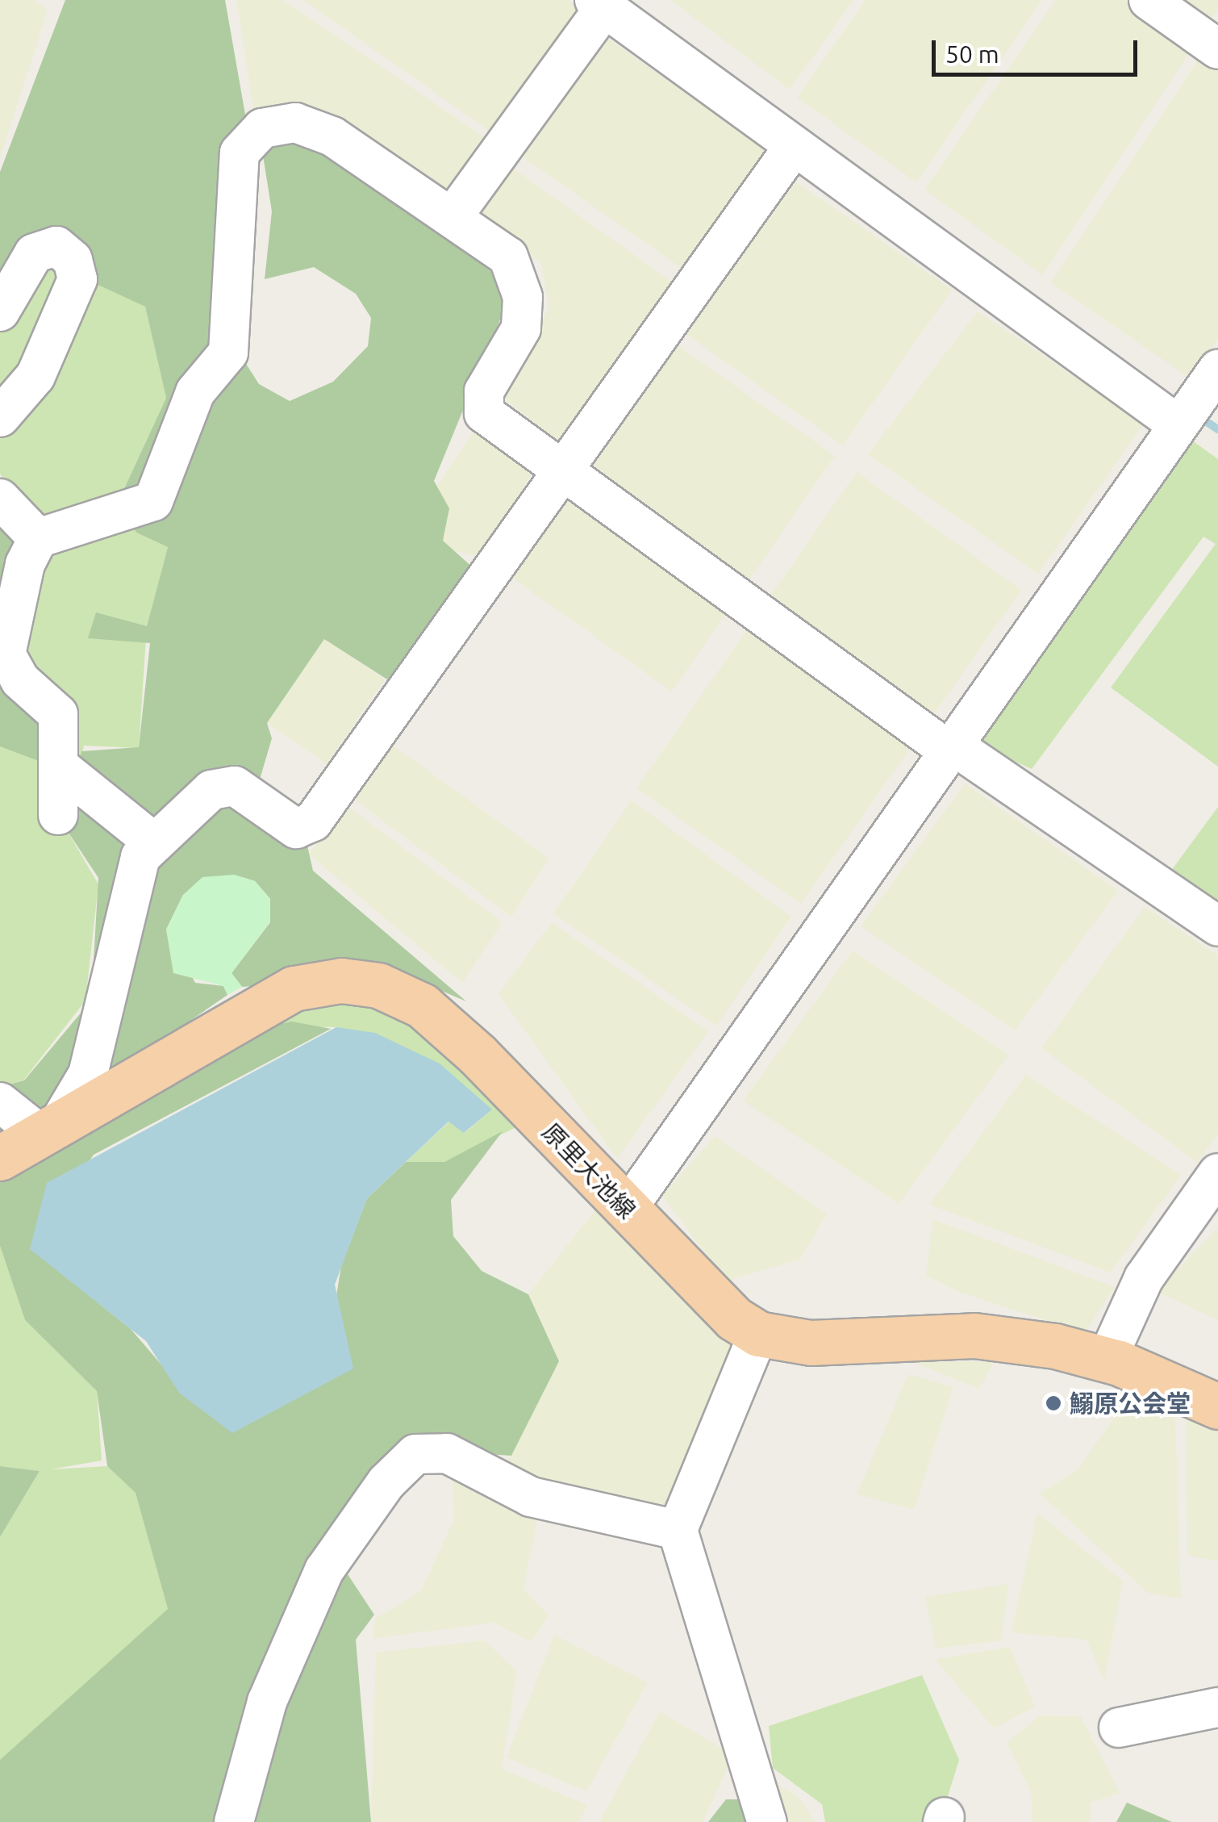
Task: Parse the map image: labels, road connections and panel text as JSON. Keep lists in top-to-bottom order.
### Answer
{
  "streets": {
    "main road": ["原里大池線"]
  },
  "places": ["鰯原公会堂"],
  "scale_bar": "50 m"
}
